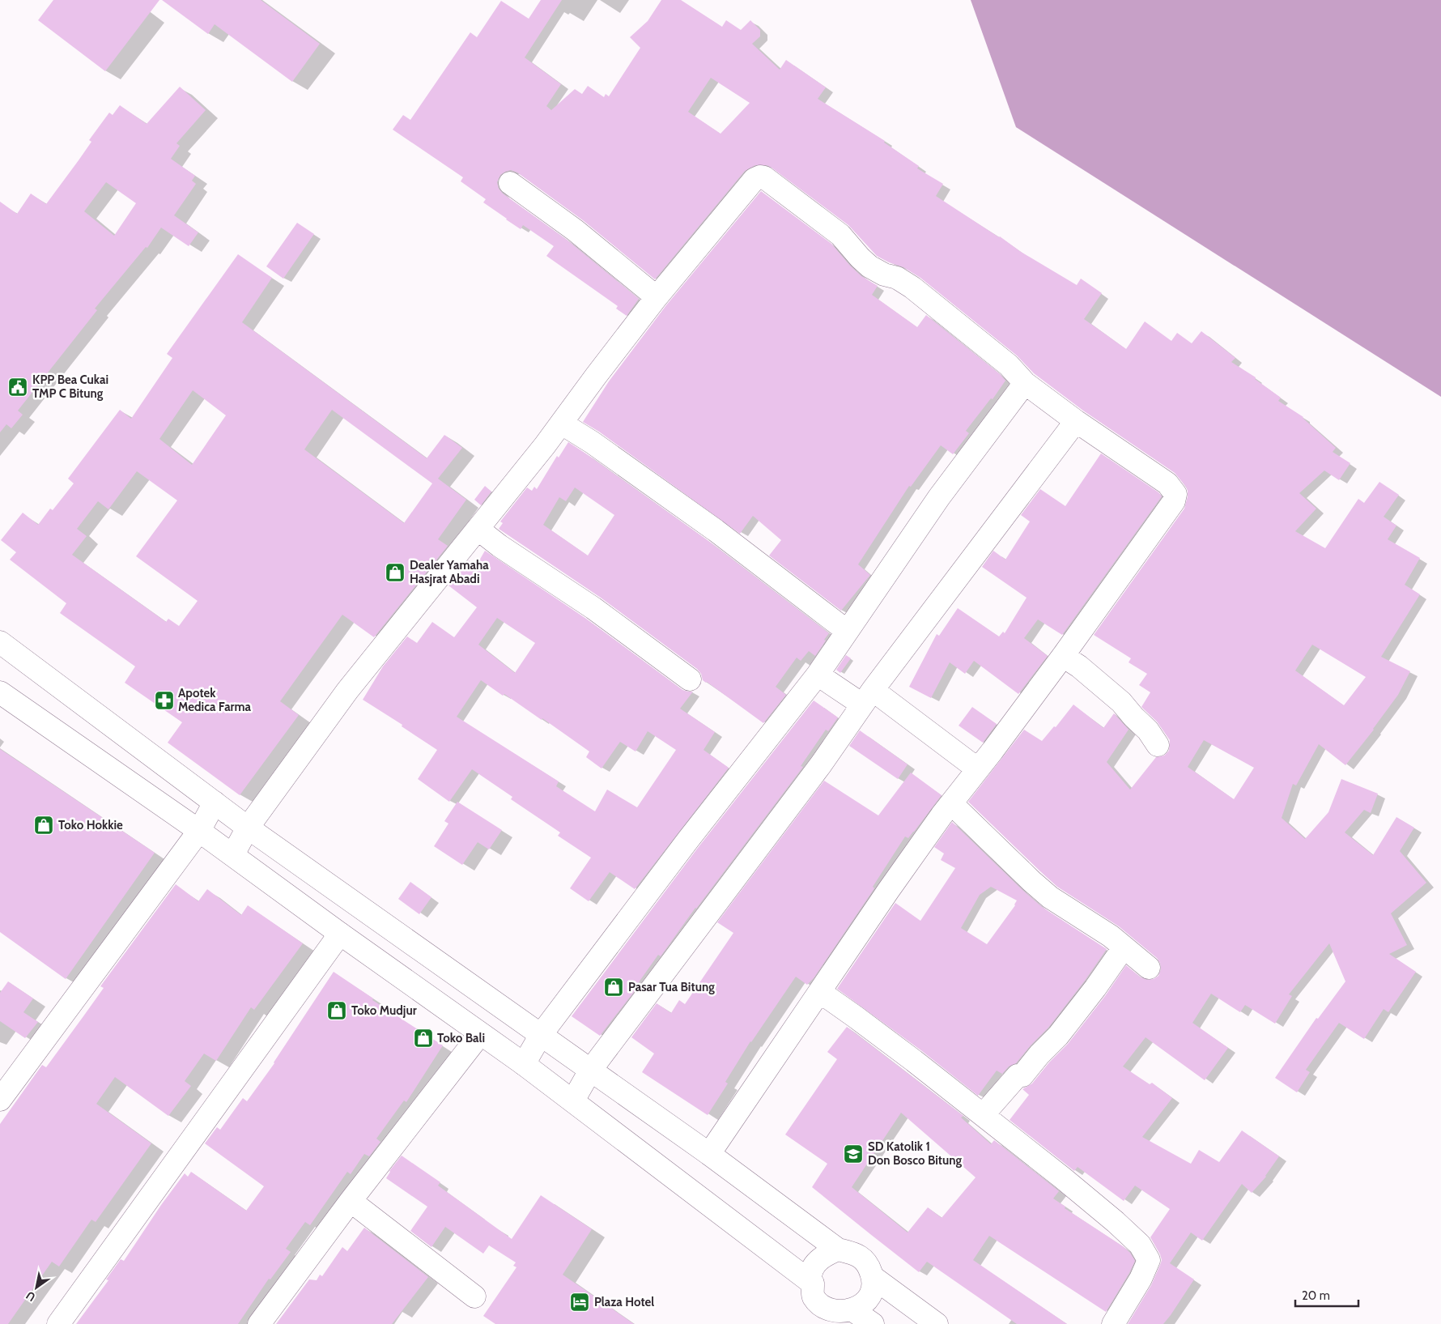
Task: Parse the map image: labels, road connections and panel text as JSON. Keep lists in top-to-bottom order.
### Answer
{
  "places": {
    "public building": ["KPP Bea Cukai TMP C Bitung"],
    "shop": [
      "Dealer Yamaha Hasjrat Abadi",
      "Toko Hokkie",
      "Pasar Tua Bitung",
      "Toko Mudjur",
      "Toko Bali"
    ],
    "pharmacy": ["Apotek Medica Farma"],
    "school or university": ["SD Katolik 1 Don Bosco Bitung"],
    "hotel": ["Plaza Hotel"]
  },
  "scale_bar": "20 m",
  "north": "bottom left"
}
